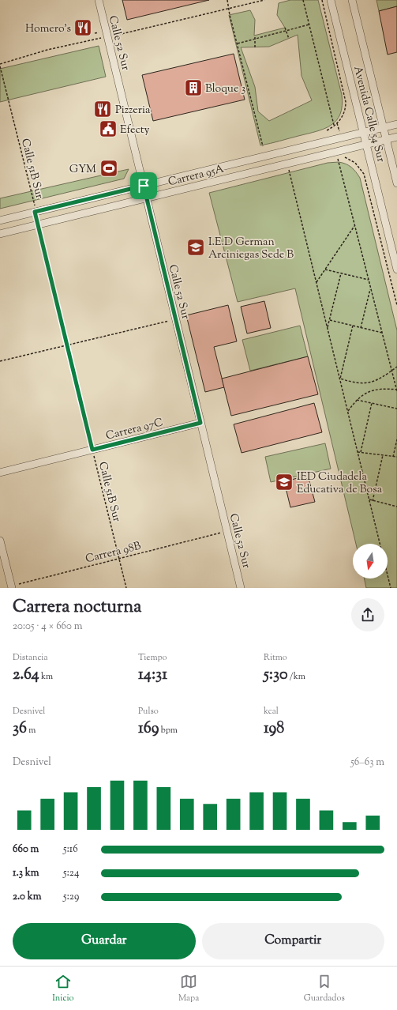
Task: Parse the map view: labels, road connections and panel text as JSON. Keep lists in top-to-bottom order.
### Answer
{
  "streets": {
    "street": [
      "Calle 52 Sur",
      "Avenida Calle 54 Sur",
      "Carrera 95A",
      "Carrera 97C"
    ],
    "path": ["Calle 51B Sur", "Carrera 98B"]
  },
  "crossings": [
    ["Calle 52 Sur", "Carrera 95A"],
    ["Calle 52 Sur", "Carrera 97C"],
    ["Calle 52 Sur", "Carrera 98B"],
    ["Avenida Calle 54 Sur", "Carrera 95A"],
    ["Calle 51B Sur", "Carrera 95A"],
    ["Calle 51B Sur", "Carrera 97C"],
    ["Calle 51B Sur", "Carrera 98B"]
  ],
  "places": {
    "restaurant": ["Homero's", "Pizzeria"],
    "building": ["Bloque 3"],
    "public building": ["Efecty"],
    "sports": ["GYM"],
    "school or university": ["I.E.D German Arciniegas Sede B", "IED Ciudadela Educativa de Bosa"]
  },
  "north": "bottom",
  "page": {
    "heading": ["Carrera nocturna", "20:05 · 4 × 660 m"],
    "stats": [
      ["Distancia", "2.64 km"],
      ["Tiempo", "14:31"],
      ["Ritmo", "5:30 /km"],
      ["Desnivel", "36 m"],
      ["Pulso", "169 bpm"],
      ["kcal", "198"]
    ],
    "chart": ["Desnivel", "56–63 m"],
    "list": [
      {
        "name": "660 m",
        "note": "5:16"
      },
      {
        "name": "1.3 km",
        "note": "5:24"
      },
      {
        "name": "2.0 km",
        "note": "5:29"
      }
    ],
    "buttons": ["Guardar", "Compartir"],
    "tabs": ["Inicio", "Mapa", "Guardados"]
  }
}
